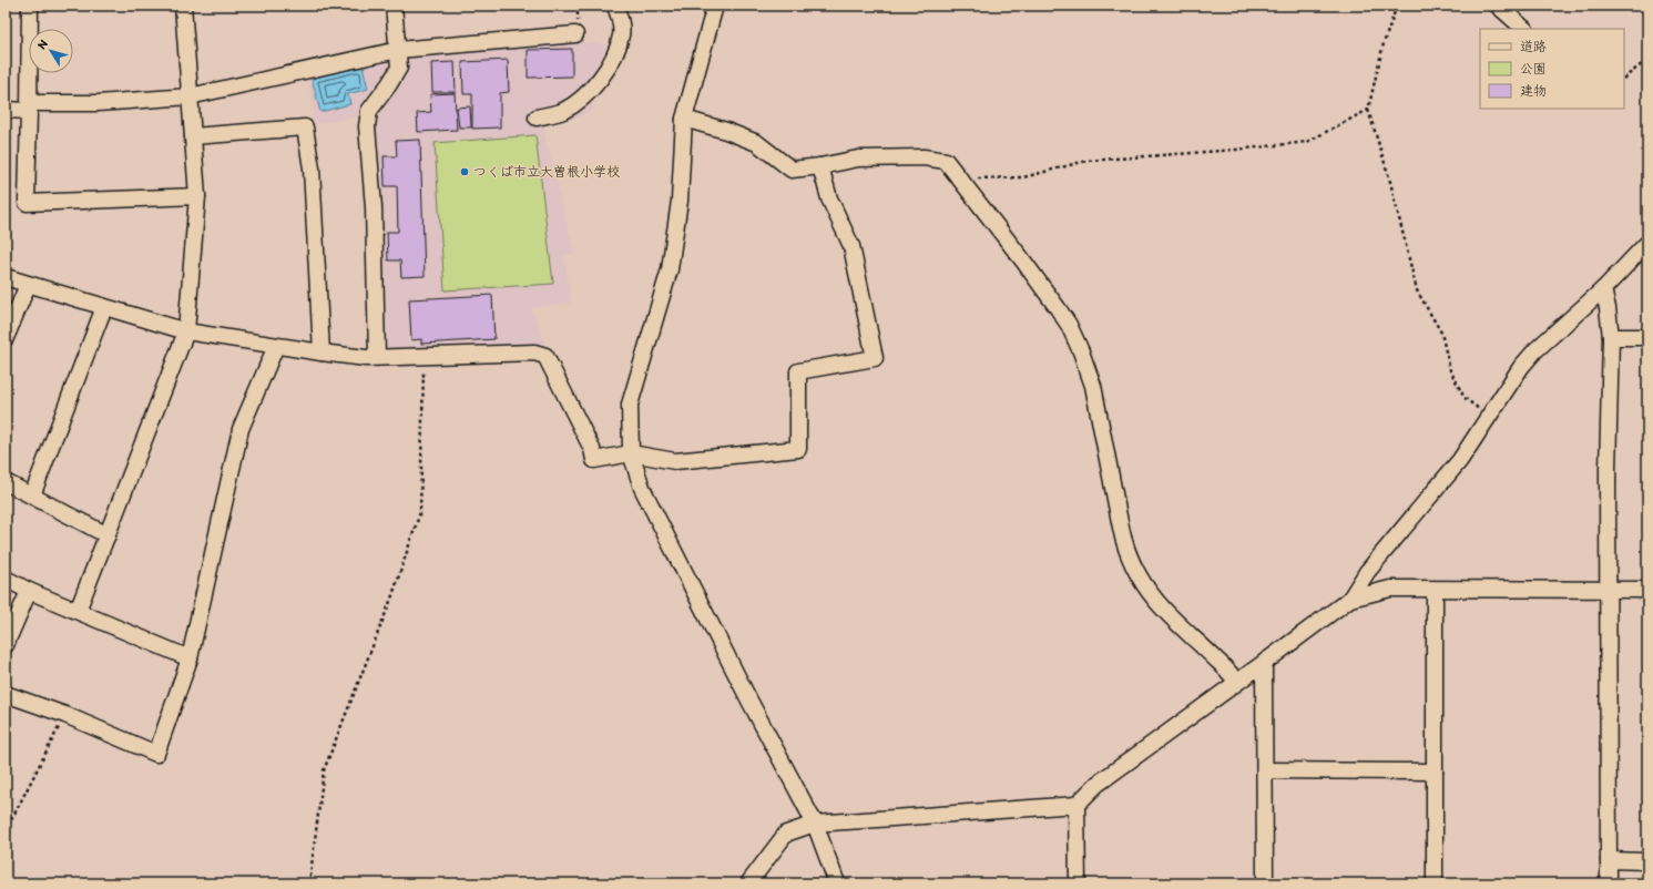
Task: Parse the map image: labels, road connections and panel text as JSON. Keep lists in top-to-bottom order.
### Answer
{
  "places": ["つくば市立大曽根小学校"],
  "legend": ["道路", "公園", "建物"],
  "north": "top left"
}
